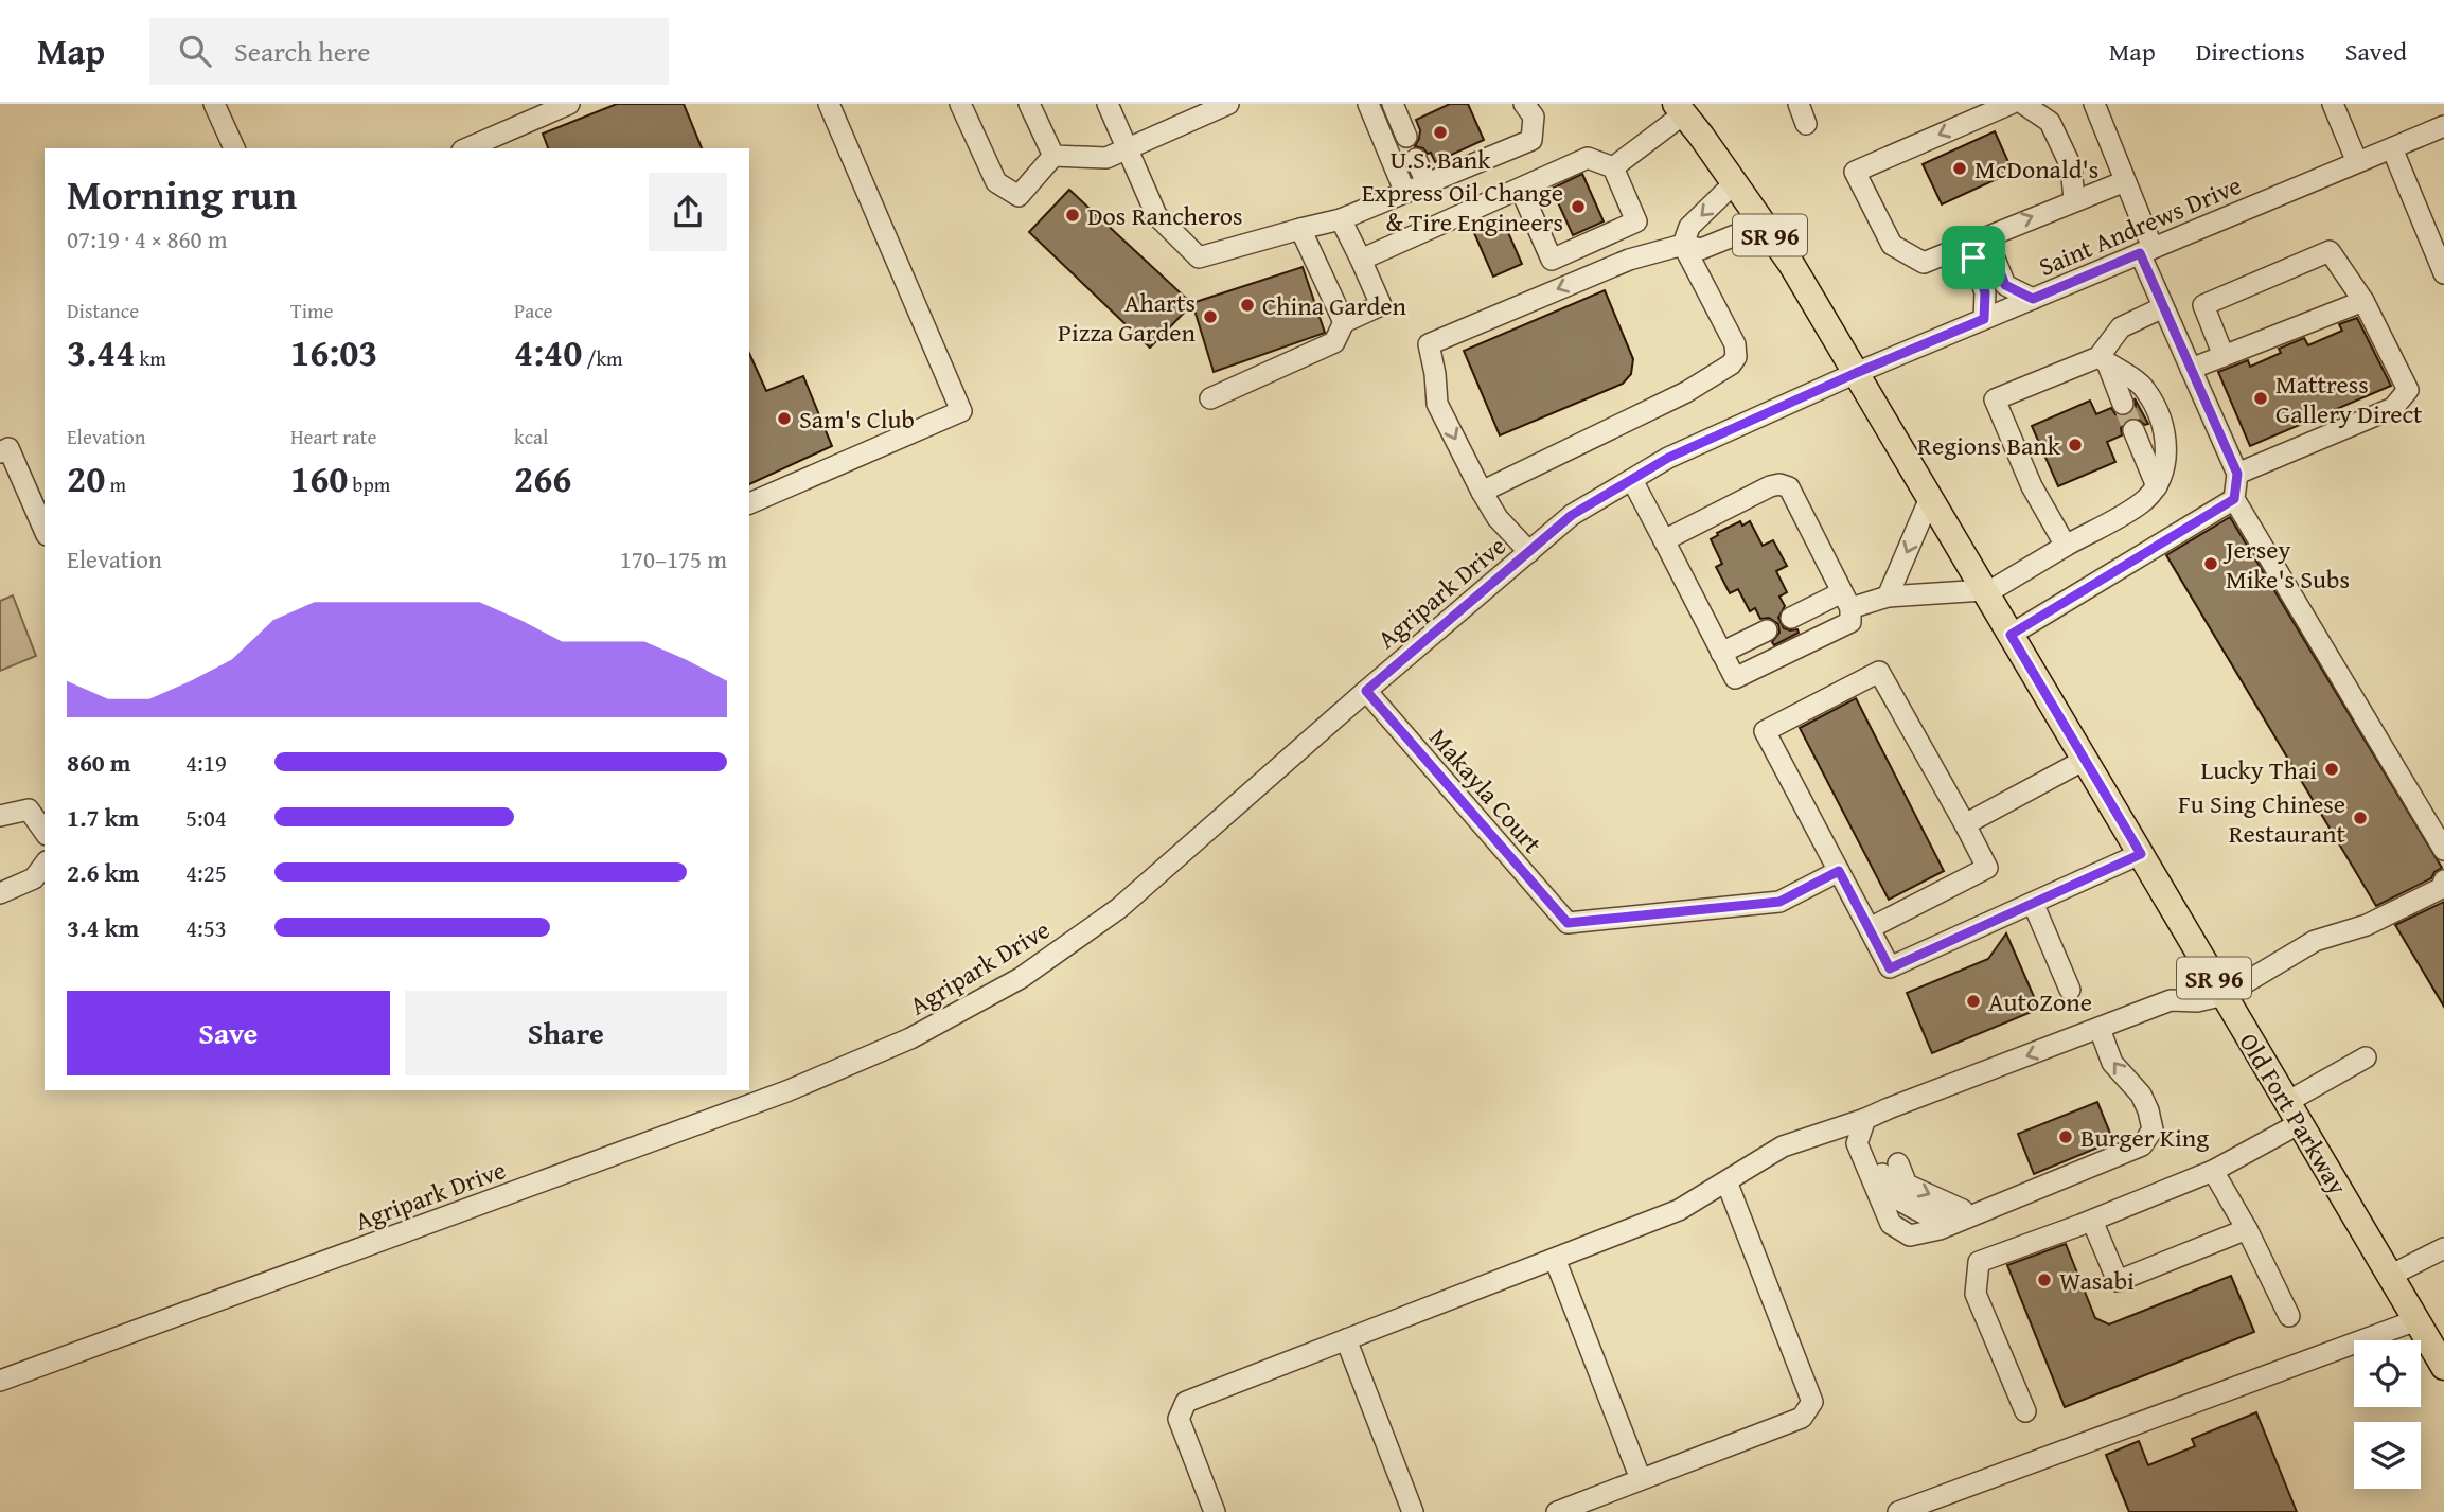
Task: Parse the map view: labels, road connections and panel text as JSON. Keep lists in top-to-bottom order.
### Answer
{
  "streets": {
    "main road": ["SR 96", "Old Fort Parkway"],
    "street": ["Saint Andrews Drive", "Agripark Drive", "Makayla Court"]
  },
  "crossings": [
    ["Saint Andrews Drive", "Agripark Drive"],
    ["Saint Andrews Drive", "Old Fort Parkway"],
    ["Agripark Drive", "Makayla Court"],
    ["Agripark Drive", "Old Fort Parkway"]
  ],
  "places": [
    "U.S. Bank",
    "McDonald's",
    "Express Oil Change & Tire Engineers",
    "Dos Rancheros",
    "China Garden",
    "Aharts Pizza Garden",
    "Mattress Gallery Direct",
    "Sam's Club",
    "Regions Bank",
    "Jersey Mike's Subs",
    "Lucky Thai",
    "Fu Sing Chinese Restaurant",
    "AutoZone",
    "Burger King",
    "Wasabi"
  ],
  "page": {
    "header": "Map",
    "search": "Search here",
    "nav": ["Map", "Directions", "Saved"],
    "heading": ["Morning run", "07:19 · 4 × 860 m"],
    "stats": [
      ["Distance", "3.44 km"],
      ["Time", "16:03"],
      ["Pace", "4:40 /km"],
      ["Elevation", "20 m"],
      ["Heart rate", "160 bpm"],
      ["kcal", "266"]
    ],
    "chart": ["Elevation", "170–175 m"],
    "list": [
      {
        "name": "860 m",
        "note": "4:19"
      },
      {
        "name": "1.7 km",
        "note": "5:04"
      },
      {
        "name": "2.6 km",
        "note": "4:25"
      },
      {
        "name": "3.4 km",
        "note": "4:53"
      }
    ],
    "buttons": ["Save", "Share"]
  }
}
